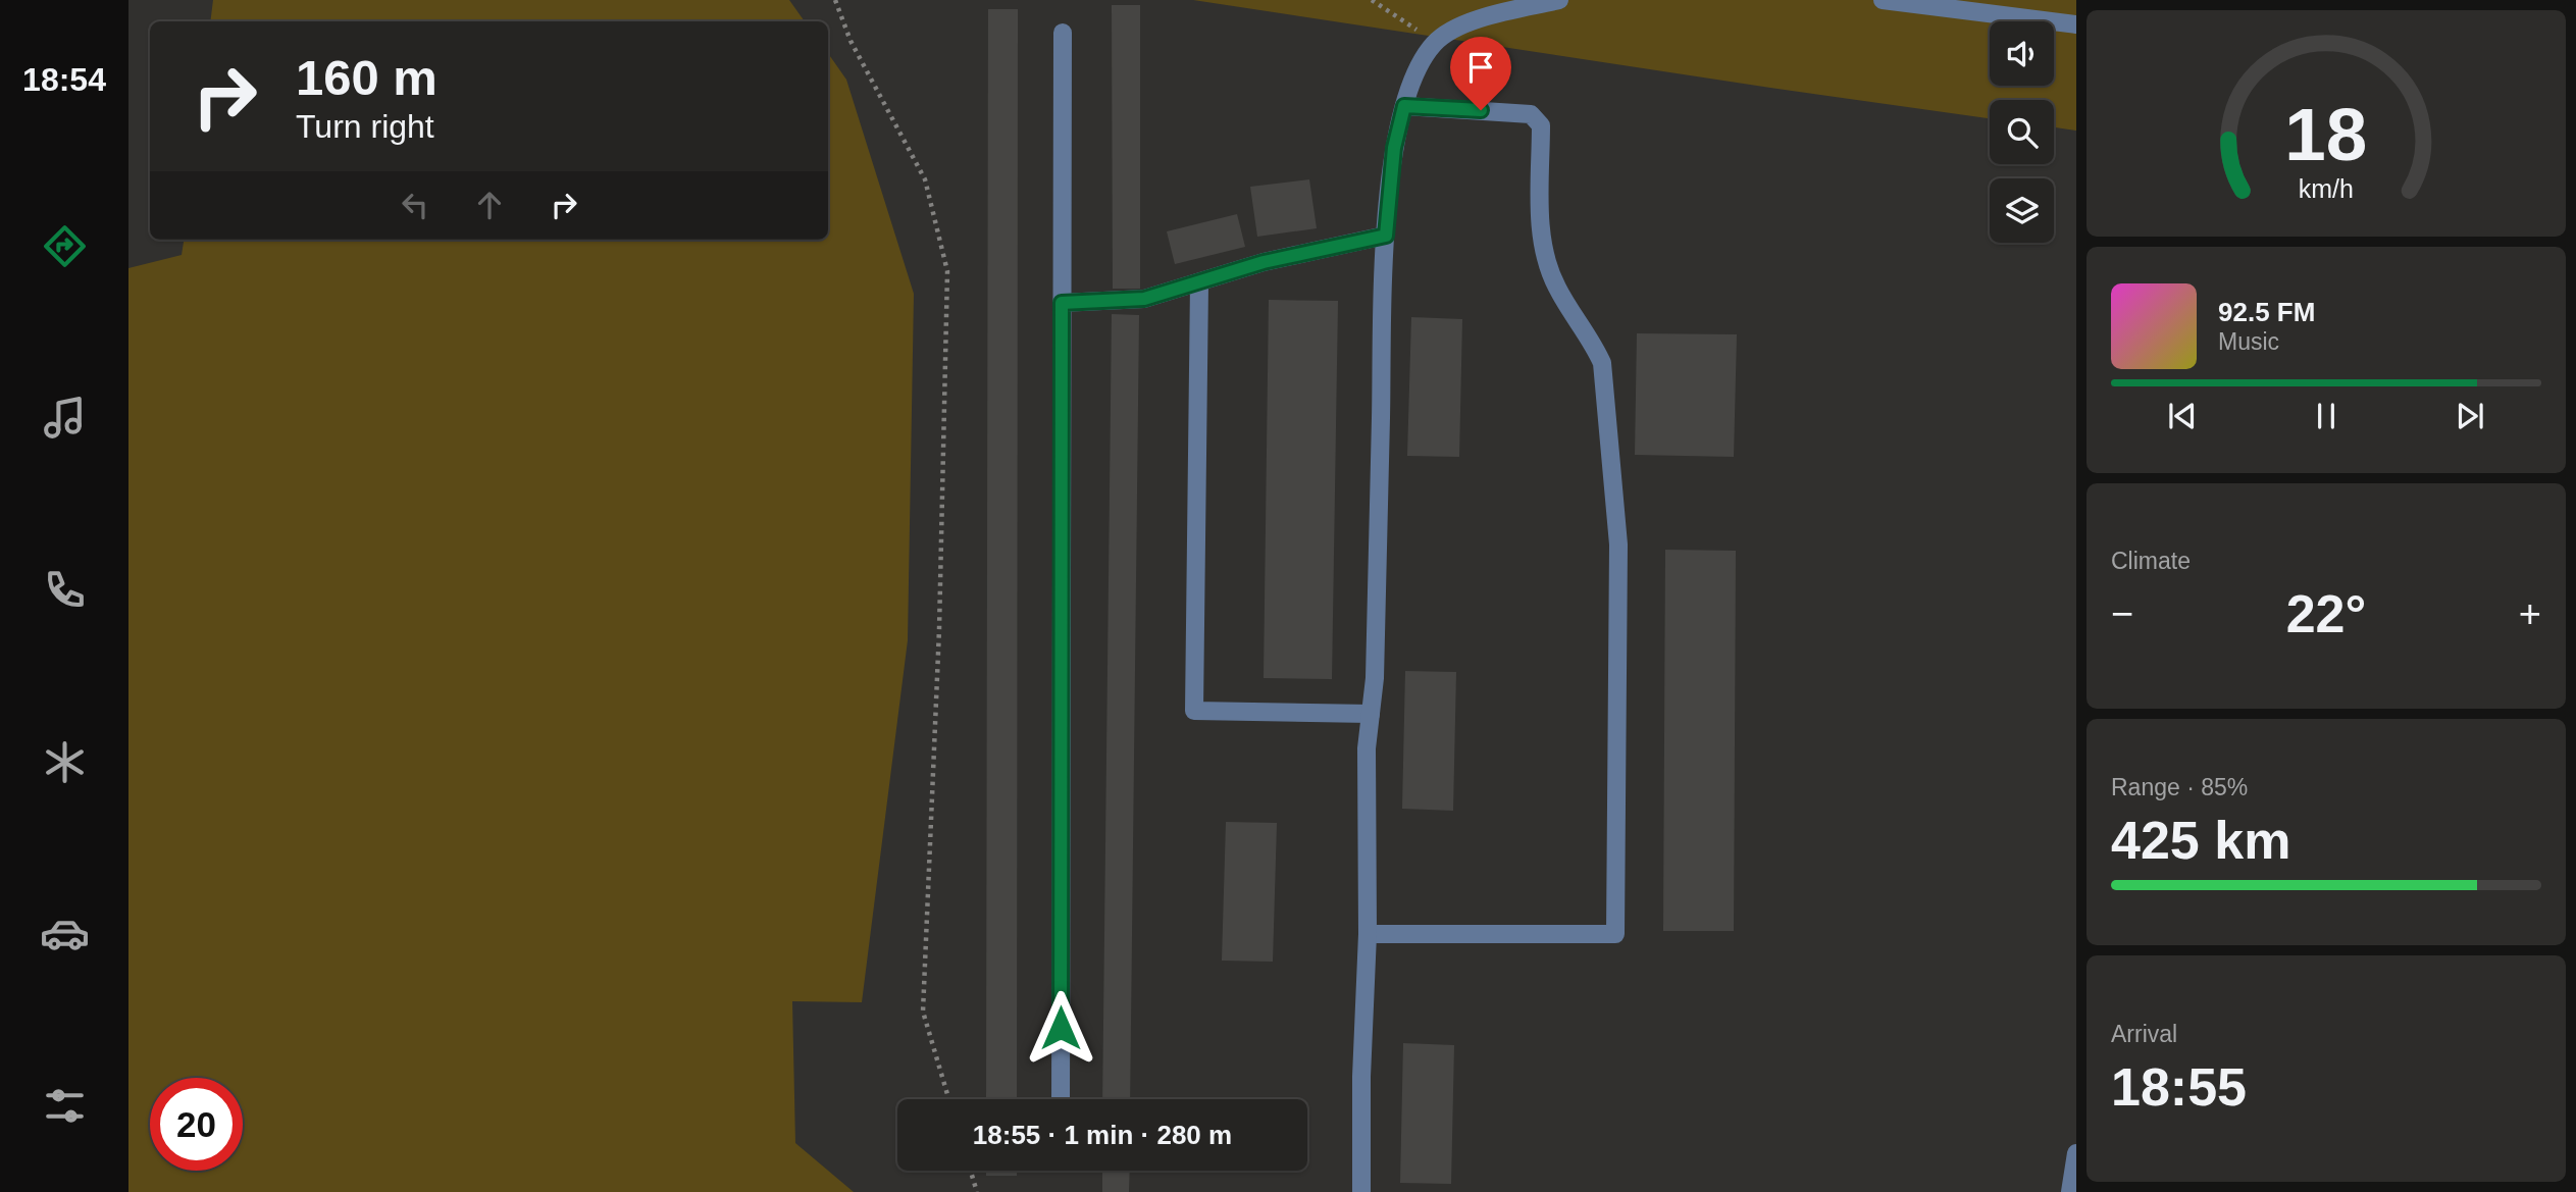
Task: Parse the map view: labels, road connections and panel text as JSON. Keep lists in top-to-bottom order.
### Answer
{
  "page": {
    "tabs": "18:54",
    "turn": ["160 m", "Turn right"],
    "song": ["92.5 FM", "Music"],
    "tile": [
      "Climate",
      ["Range · 85%", "425 km"],
      ["Arrival", "18:55"]
    ],
    "heat": ["−", "22°", "+"],
    "limit": "20",
    "trip": "18:55 · 1 min · 280 m",
    "gauge": ["18", "km/h"]
  }
}
